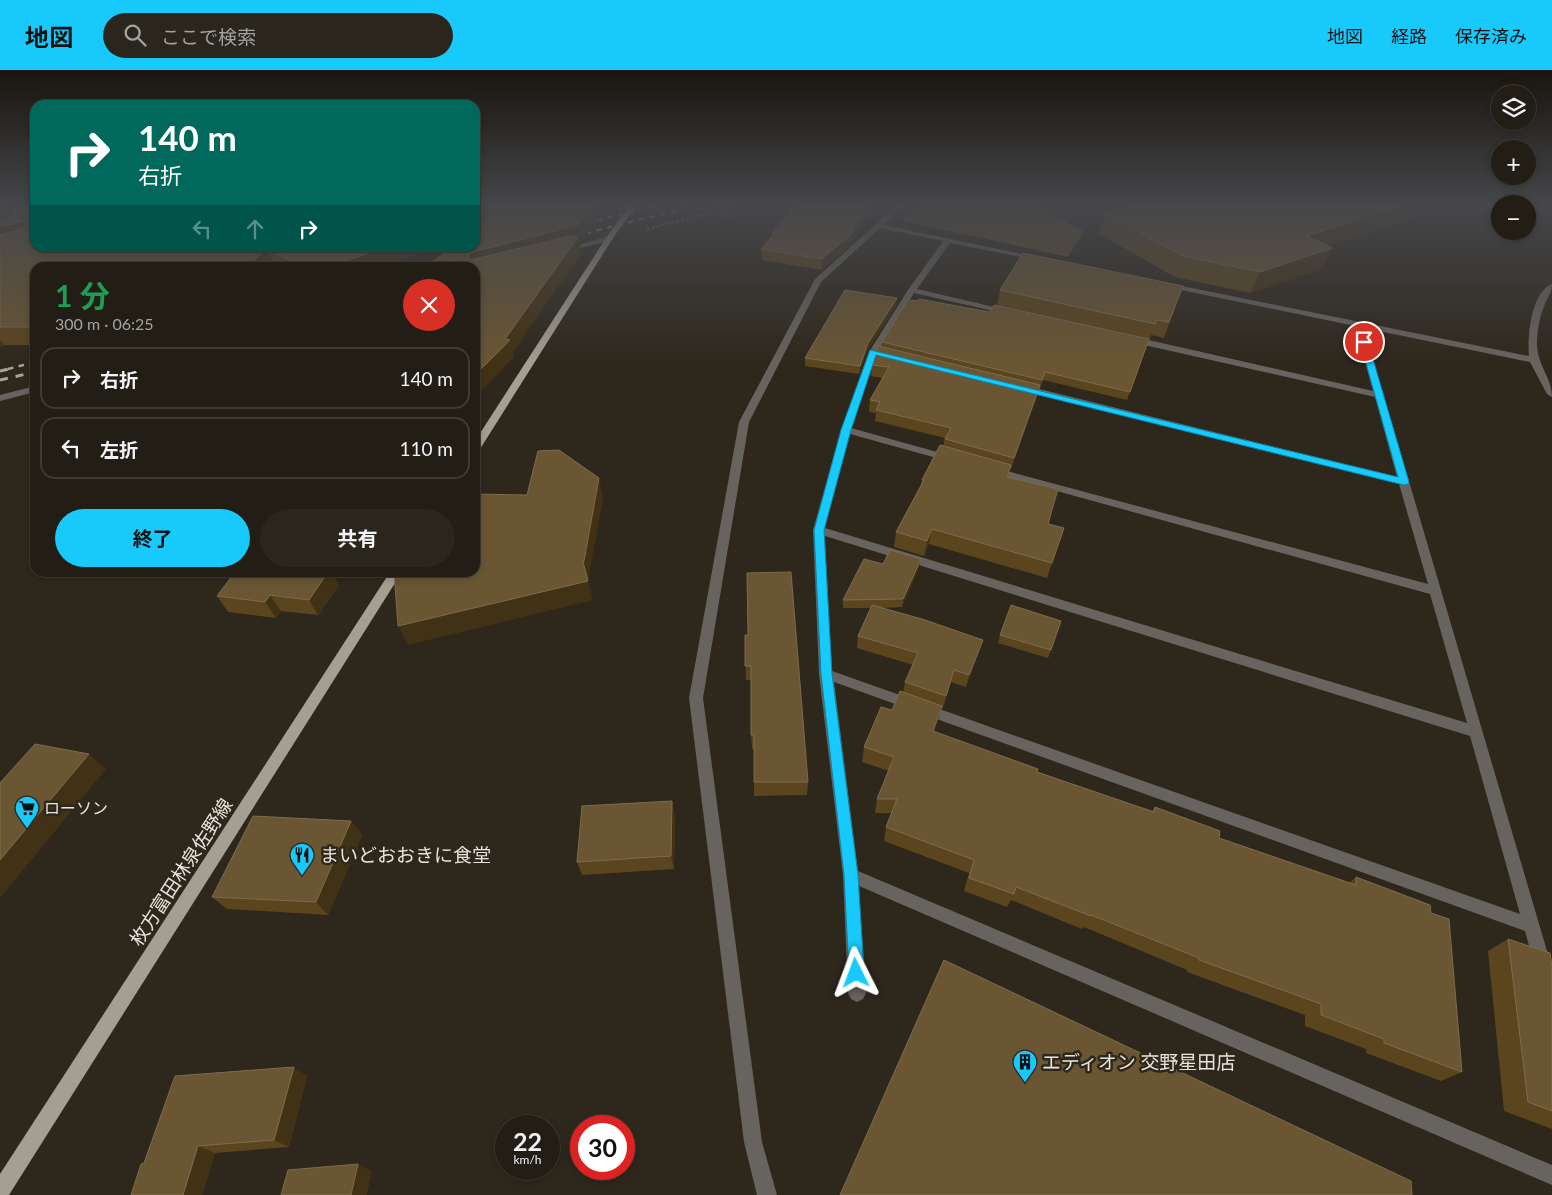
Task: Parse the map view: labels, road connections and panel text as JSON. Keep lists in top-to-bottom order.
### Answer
{
  "streets": {
    "main road": ["枚方富田林泉佐野線"]
  },
  "places": {
    "supermarket": ["ローソン"],
    "restaurant": ["まいどおおきに食堂"],
    "building": ["エディオン 交野星田店"]
  },
  "page": {
    "header": "地図",
    "search": "ここで検索",
    "nav": ["地図", "経路", "保存済み"],
    "map_buttons": ["+", "−"],
    "turn": ["140 m", "右折"],
    "heading": ["1 分", "300 m · 06:25"],
    "list": [
      {
        "name": "右折",
        "value": "140 m"
      },
      {
        "name": "左折",
        "value": "110 m"
      }
    ],
    "buttons": ["終了", "共有"],
    "speed": "22 km/h",
    "limit": "30"
  }
}
